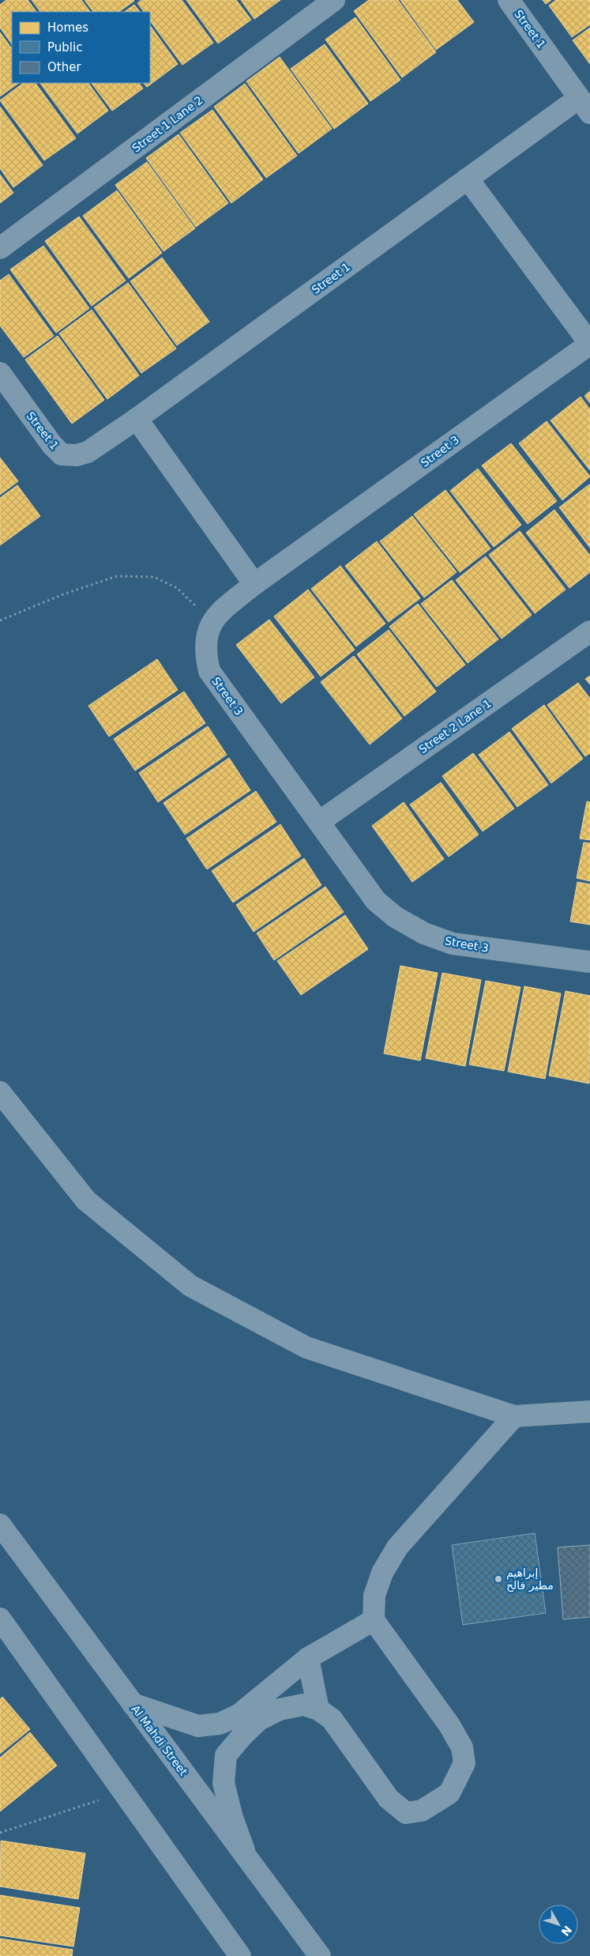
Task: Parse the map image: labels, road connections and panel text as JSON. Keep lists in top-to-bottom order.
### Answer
{
  "streets": {
    "main road": ["Al Mahdi Street"],
    "street": [
      "Street 1",
      "Street 1 Lane 2",
      "Street 3",
      "Street 2 Lane 1"
    ]
  },
  "crossings": [
    ["Street 3", "Street 2 Lane 1"]
  ],
  "places": ["إبراهيم مطير فالح"],
  "legend": ["Homes", "Public", "Other"],
  "north": "bottom right"
}
